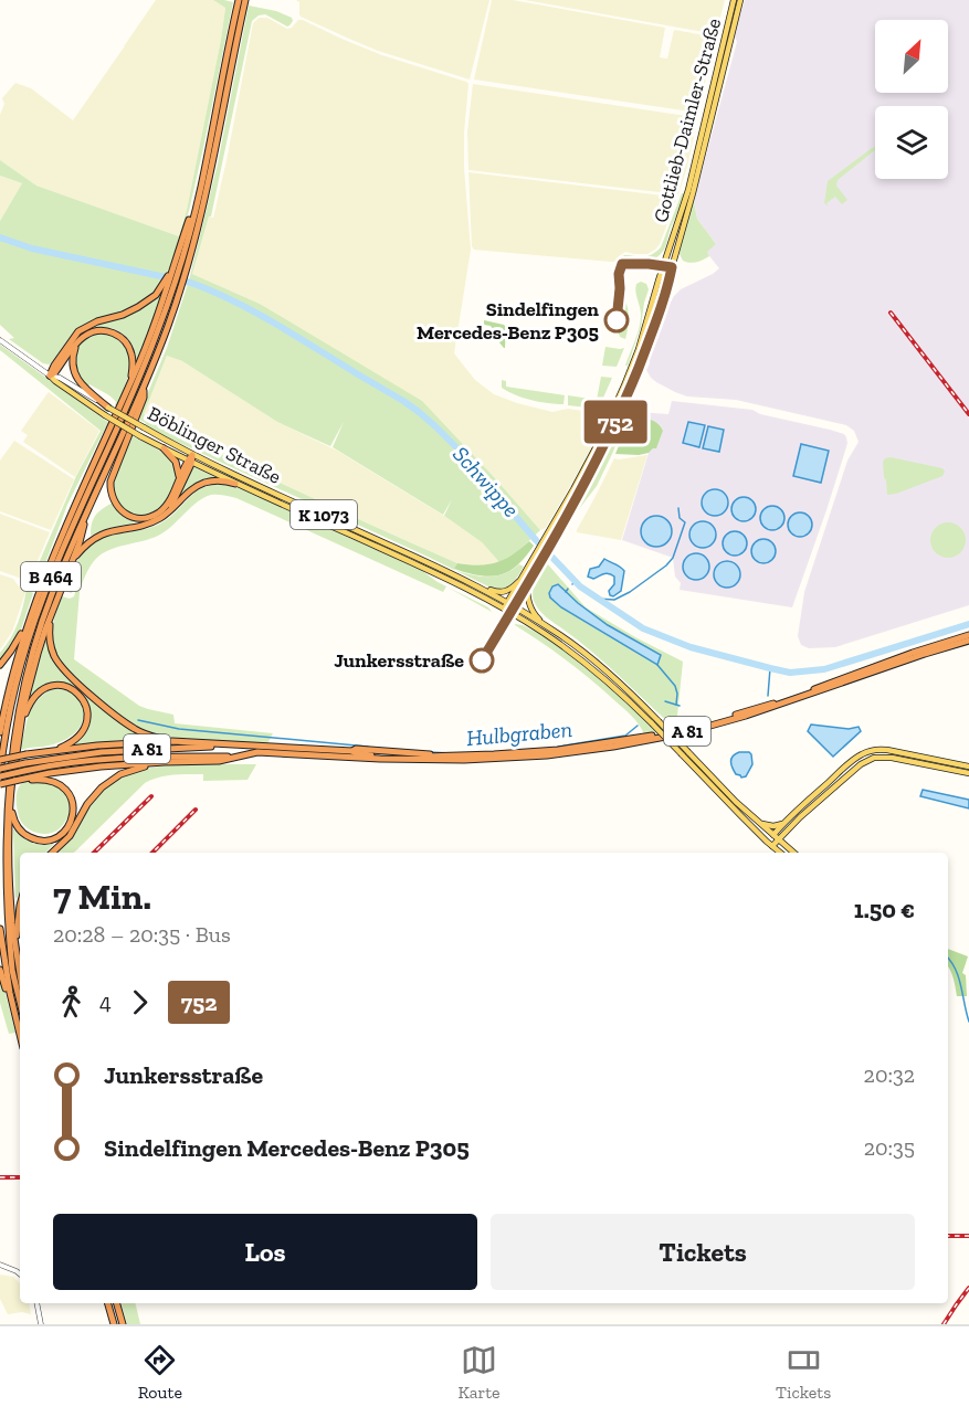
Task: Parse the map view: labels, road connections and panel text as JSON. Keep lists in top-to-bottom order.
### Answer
{
  "streets": {
    "highway": ["B 464", "A 81"],
    "main road": ["Gottlieb-Daimler-Straße", "Böblinger Straße", "K 1073"]
  },
  "crossings": [
    ["Gottlieb-Daimler-Straße", "Böblinger Straße"],
    ["Böblinger Straße", "K 1073"],
    ["B 464", "A 81"]
  ],
  "water": ["Schwippe", "Hulbgraben"],
  "places": ["Sindelfingen Mercedes-Benz P305", "Junkersstraße"],
  "lines": ["bus line 752"],
  "north": "top right",
  "page": {
    "on_map": "752",
    "heading": ["7 Min.", "20:28 – 20:35 · Bus", "1.50 €"],
    "legs": ["4", "752"],
    "list": [
      {
        "name": "Junkersstraße",
        "value": "20:32"
      },
      {
        "name": "Sindelfingen Mercedes-Benz P305",
        "value": "20:35"
      }
    ],
    "buttons": ["Los", "Tickets"],
    "tabs": ["Route", "Karte", "Tickets"]
  }
}
